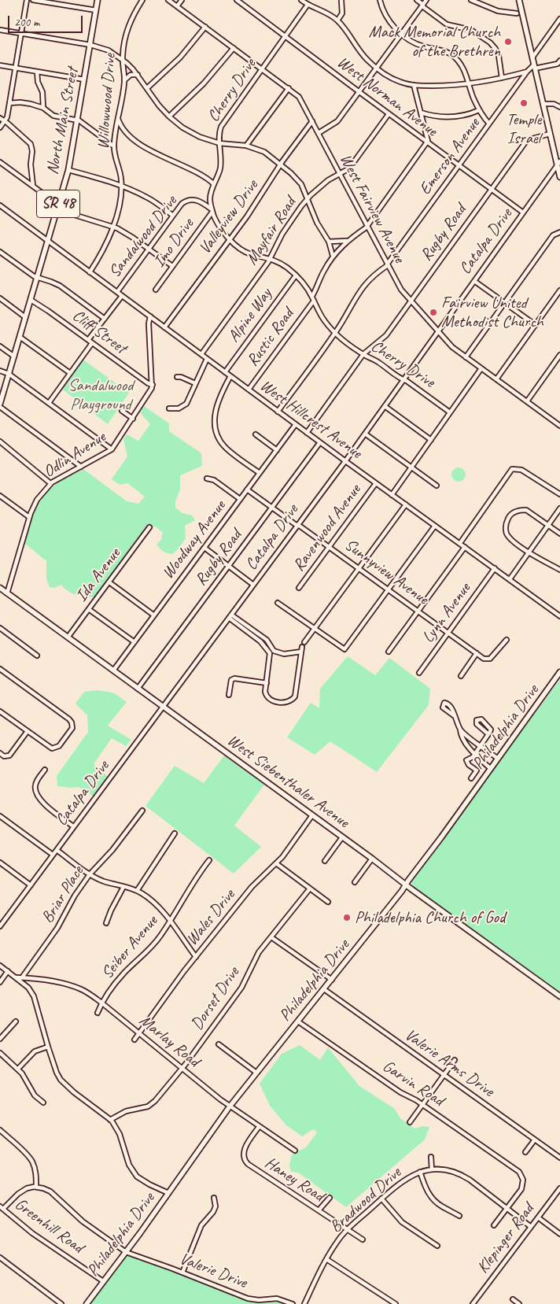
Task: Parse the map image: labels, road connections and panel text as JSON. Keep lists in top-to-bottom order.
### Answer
{
  "streets": {
    "main road": [
      "North Main Street",
      "SR 48",
      "Philadelphia Drive",
      "West Siebenthaler Avenue"
    ],
    "street": [
      "Cherry Drive",
      "West Norman Avenue",
      "Willowwood Drive",
      "Emerson Avenue",
      "West Fairview Avenue",
      "Valleyview Drive",
      "Mayfair Road",
      "Rugby Road",
      "Sandalwood Drive",
      "Catalpa Drive",
      "Imo Drive",
      "Alpine Way",
      "Cliff Street",
      "Rustic Road",
      "West Hillcrest Avenue",
      "Odlin Avenue",
      "Ravenwood Avenue",
      "Woodway Avenue",
      "Sunnyview Avenue",
      "Ida Avenue",
      "Lynn Avenue",
      "Briar Place",
      "Wales Drive",
      "Seiber Avenue",
      "Dorset Drive",
      "Marlay Road",
      "Valerie Arms Drive",
      "Garvin Road",
      "Haney Road",
      "Bradwood Drive",
      "Greenhill Road",
      "Klepinger Road",
      "Valerie Drive"
    ]
  },
  "crossings": [
    ["Cherry Drive", "West Norman Avenue"],
    ["Cherry Drive", "Emerson Avenue"],
    ["Cherry Drive", "West Fairview Avenue"],
    ["Cherry Drive", "Valleyview Drive"],
    ["Cherry Drive", "Mayfair Road"],
    ["Cherry Drive", "Rugby Road"],
    ["Cherry Drive", "Sandalwood Drive"],
    ["Cherry Drive", "Catalpa Drive"],
    ["Cherry Drive", "Imo Drive"],
    ["Cherry Drive", "Alpine Way"],
    ["Cherry Drive", "Rustic Road"],
    ["West Norman Avenue", "Emerson Avenue"],
    ["West Norman Avenue", "Mayfair Road"],
    ["West Norman Avenue", "Rugby Road"],
    ["West Norman Avenue", "Catalpa Drive"],
    ["West Norman Avenue", "Rustic Road"],
    ["Willowwood Drive", "West Hillcrest Avenue"],
    ["North Main Street", "Cliff Street"],
    ["North Main Street", "West Hillcrest Avenue"],
    ["Emerson Avenue", "West Fairview Avenue"],
    ["Emerson Avenue", "West Hillcrest Avenue"],
    ["West Fairview Avenue", "Valleyview Drive"],
    ["West Fairview Avenue", "Mayfair Road"],
    ["West Fairview Avenue", "Rugby Road"],
    ["West Fairview Avenue", "Catalpa Drive"],
    ["West Fairview Avenue", "Rustic Road"],
    ["Valleyview Drive", "West Hillcrest Avenue"],
    ["Mayfair Road", "West Hillcrest Avenue"],
    ["Rugby Road", "West Hillcrest Avenue"],
    ["Rugby Road", "Sunnyview Avenue"],
    ["Rugby Road", "West Siebenthaler Avenue"],
    ["Sandalwood Drive", "Imo Drive"],
    ["Sandalwood Drive", "Cliff Street"],
    ["Sandalwood Drive", "West Hillcrest Avenue"],
    ["Catalpa Drive", "West Hillcrest Avenue"],
    ["Catalpa Drive", "Sunnyview Avenue"],
    ["Catalpa Drive", "West Siebenthaler Avenue"],
    ["Alpine Way", "West Hillcrest Avenue"],
    ["Cliff Street", "Odlin Avenue"],
    ["Rustic Road", "West Hillcrest Avenue"],
    ["West Hillcrest Avenue", "Ravenwood Avenue"],
    ["West Hillcrest Avenue", "Woodway Avenue"],
    ["West Hillcrest Avenue", "Lynn Avenue"],
    ["Odlin Avenue", "West Siebenthaler Avenue"],
    ["Ravenwood Avenue", "Sunnyview Avenue"],
    ["Woodway Avenue", "Sunnyview Avenue"],
    ["Woodway Avenue", "West Siebenthaler Avenue"],
    ["Sunnyview Avenue", "Lynn Avenue"],
    ["Ida Avenue", "West Siebenthaler Avenue"],
    ["Philadelphia Drive", "West Siebenthaler Avenue"],
    ["Philadelphia Drive", "Marlay Road"],
    ["Philadelphia Drive", "Valerie Arms Drive"],
    ["Philadelphia Drive", "Garvin Road"],
    ["Philadelphia Drive", "Greenhill Road"],
    ["Philadelphia Drive", "Valerie Drive"],
    ["West Siebenthaler Avenue", "Wales Drive"],
    ["Briar Place", "Marlay Road"],
    ["Wales Drive", "Marlay Road"],
    ["Seiber Avenue", "Marlay Road"],
    ["Dorset Drive", "Marlay Road"],
    ["Marlay Road", "Haney Road"],
    ["Garvin Road", "Bradwood Drive"],
    ["Haney Road", "Bradwood Drive"],
    ["Bradwood Drive", "Klepinger Road"]
  ],
  "parks": ["Sandalwood Playground"],
  "places": [
    "Mack Memorial Church of the Brethren",
    "Temple Israel",
    "Fairview United Methodist Church",
    "Philadelphia Church of God"
  ],
  "scale_bar": "200 m"
}
